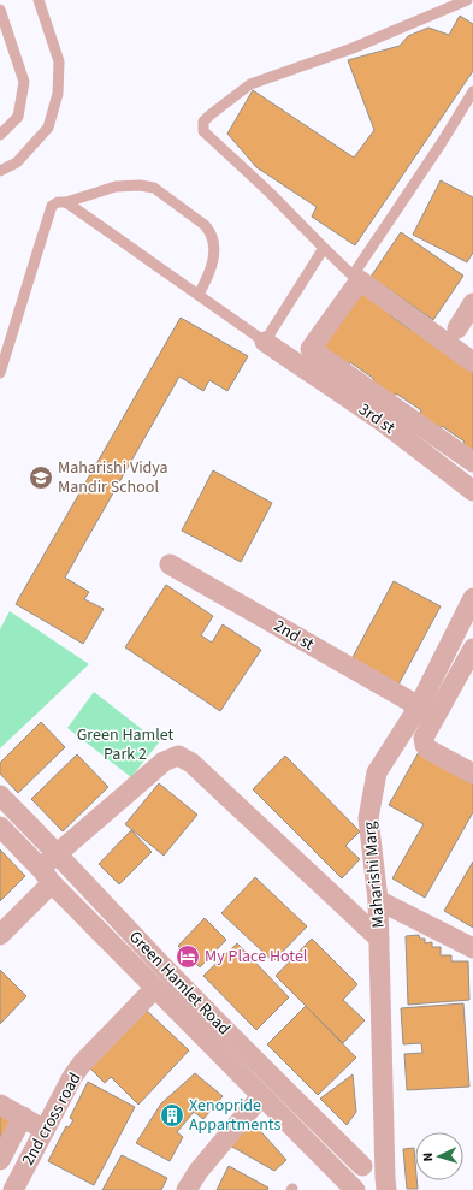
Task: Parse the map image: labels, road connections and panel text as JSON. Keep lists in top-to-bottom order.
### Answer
{
  "streets": {
    "street": [
      "3rd st",
      "2nd st",
      "Maharishi Marg",
      "Green Hamlet Road",
      "2nd cross road"
    ]
  },
  "crossings": [
    ["2nd st", "Maharishi Marg"],
    ["Maharishi Marg", "Green Hamlet Road"],
    ["Green Hamlet Road", "2nd cross road"]
  ],
  "parks": ["Green Hamlet Park 2"],
  "places": {
    "school or university": ["Maharishi Vidya Mandir School"],
    "hotel": ["My Place Hotel"],
    "building": ["Xenopride Appartments"]
  },
  "north": "left"
}
